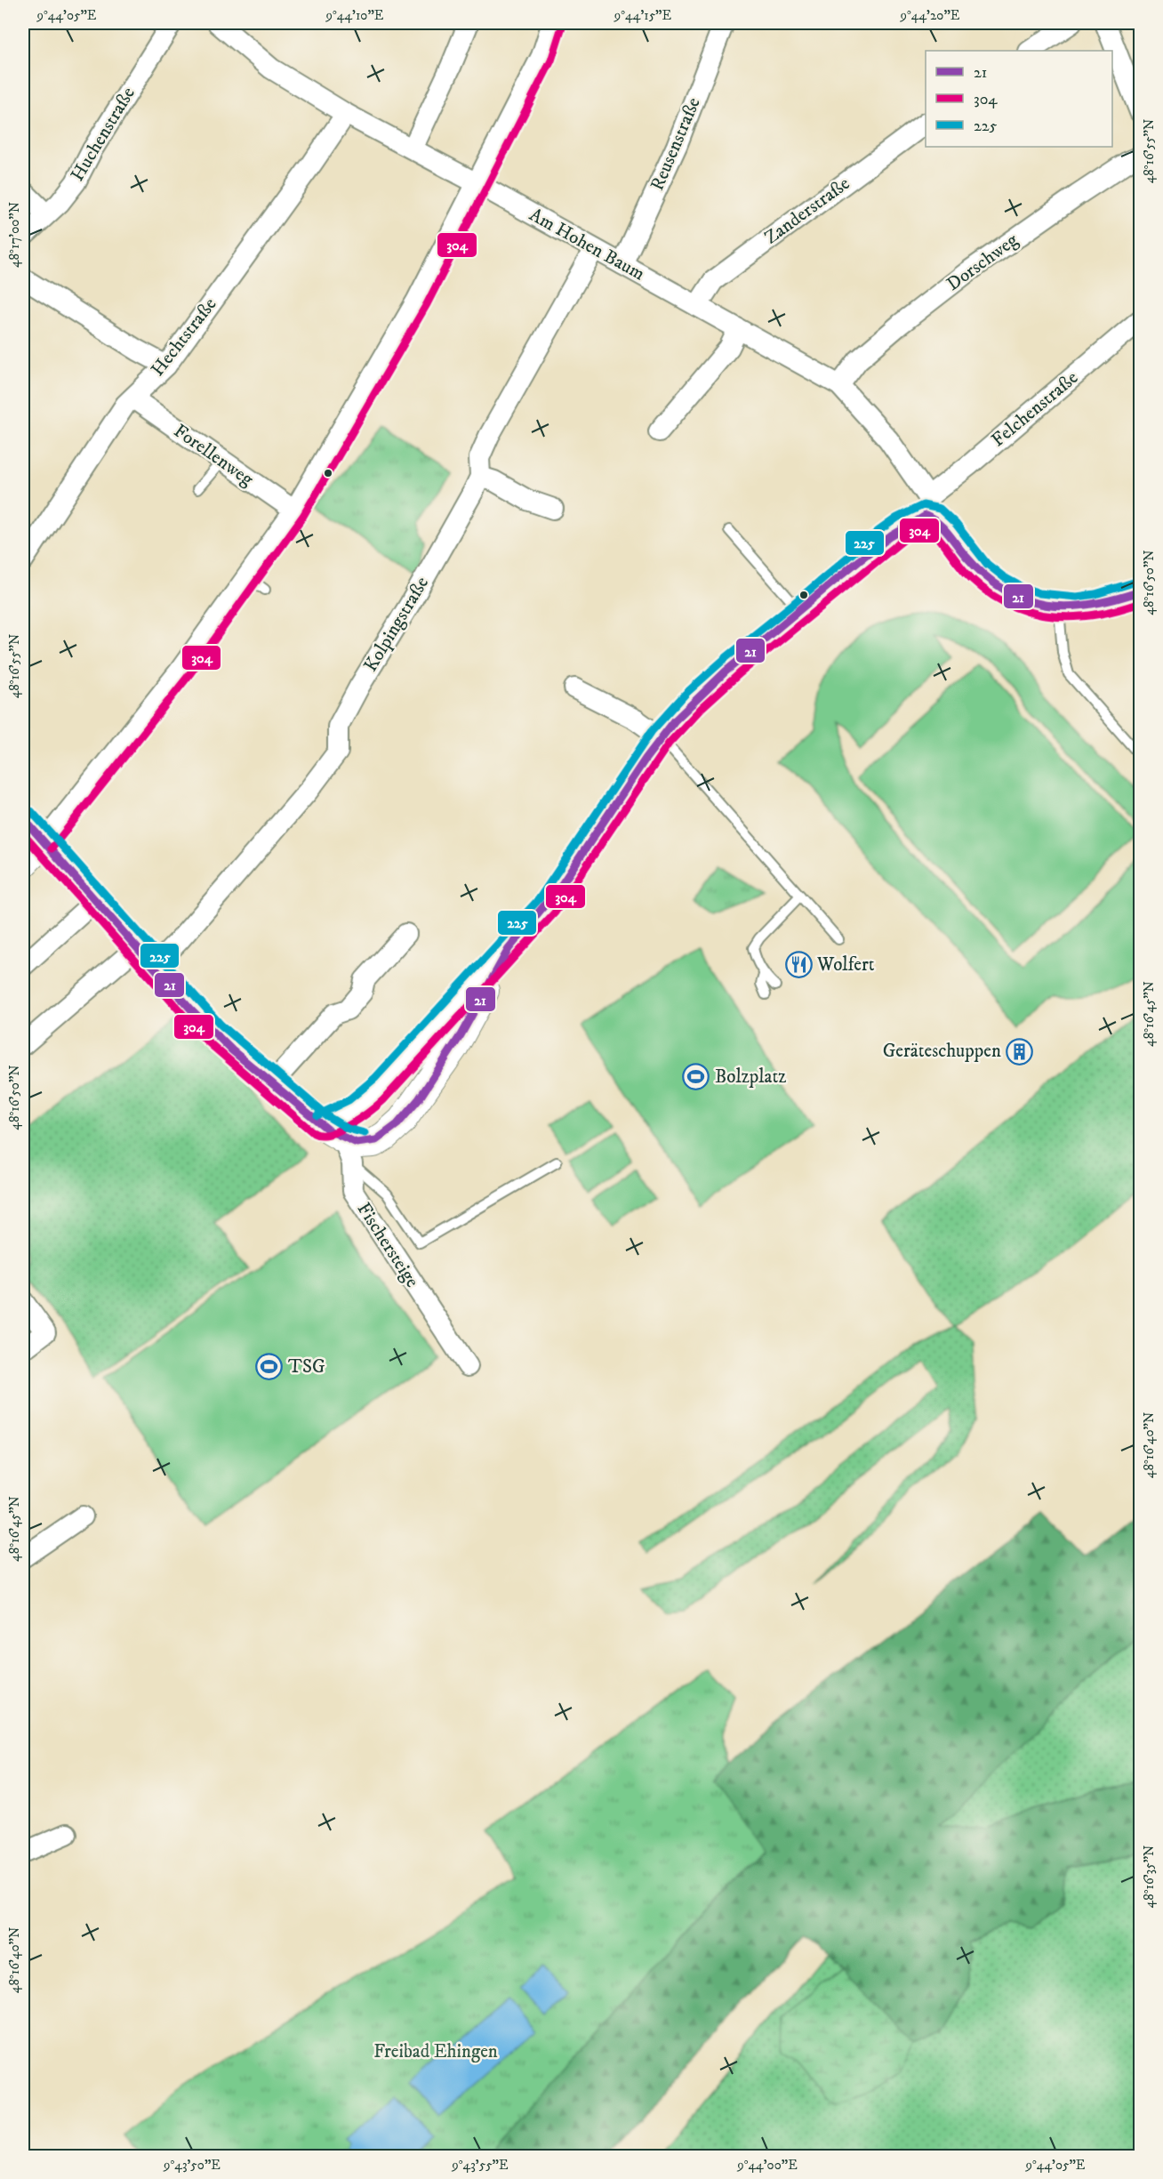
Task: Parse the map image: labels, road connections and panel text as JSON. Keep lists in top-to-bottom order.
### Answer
{
  "streets": {
    "street": [
      "Huchenstraße",
      "Reusenstraße",
      "Zanderstraße",
      "Am Hohen Baum",
      "Dorschweg",
      "Hechtstraße",
      "Felchenstraße",
      "Forellenweg",
      "Kolpingstraße",
      "Fischersteige"
    ]
  },
  "crossings": [
    ["Reusenstraße", "Am Hohen Baum"],
    ["Zanderstraße", "Am Hohen Baum"],
    ["Am Hohen Baum", "Dorschweg"],
    ["Am Hohen Baum", "Hechtstraße"],
    ["Am Hohen Baum", "Felchenstraße"],
    ["Am Hohen Baum", "Kolpingstraße"],
    ["Hechtstraße", "Forellenweg"]
  ],
  "parks": ["Freibad Ehingen"],
  "places": {
    "restaurant": ["Wolfert"],
    "building": ["Geräteschuppen"],
    "sports": ["Bolzplatz", "TSG"]
  },
  "lines": ["transit line 304", "transit line 225", "transit line 21"],
  "legend": ["21", "304", "225"],
  "coordinates": [
    "9°44'05\"E",
    "9°44'10\"E",
    "9°44'15\"E",
    "9°44'20\"E",
    "48°16'55\"N",
    "48°17'00\"N",
    "48°16'50\"N",
    "48°16'45\"N",
    "48°16'40\"N",
    "48°16'35\"N",
    "9°43'50\"E",
    "9°43'55\"E",
    "9°44'00\"E"
  ]
}
